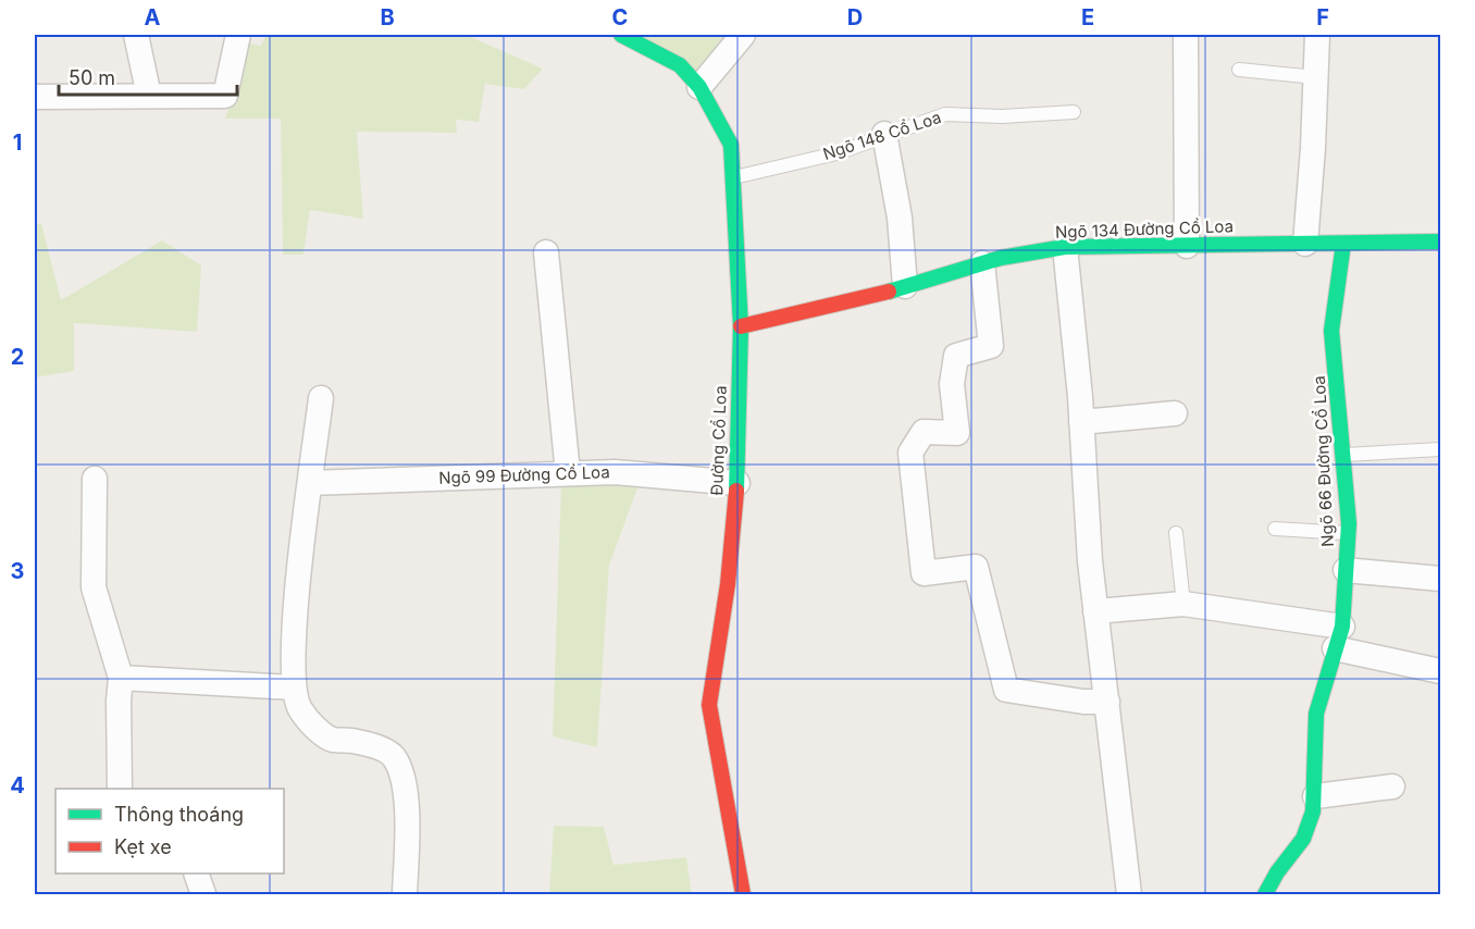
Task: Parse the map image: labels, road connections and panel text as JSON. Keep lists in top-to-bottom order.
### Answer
{
  "streets": {
    "street": [
      "Ngõ 134 Đường Cổ Loa",
      "Đường Cổ Loa",
      "Ngõ 66 Đường Cổ Loa",
      "Ngõ 99 Đường Cổ Loa"
    ],
    "lane": ["Ngõ 148 Cổ Loa"]
  },
  "crossings": [
    ["Ngõ 148 Cổ Loa", "Đường Cổ Loa"],
    ["Ngõ 134 Đường Cổ Loa", "Đường Cổ Loa"],
    ["Ngõ 134 Đường Cổ Loa", "Ngõ 66 Đường Cổ Loa"],
    ["Đường Cổ Loa", "Ngõ 99 Đường Cổ Loa"]
  ],
  "legend": ["Thông thoáng", "Kẹt xe"],
  "scale_bar": "50 m",
  "grid": {
    "columns": [
      "A",
      "B",
      "C",
      "D",
      "E",
      "F"
    ],
    "rows": [
      "1",
      "2",
      "3",
      "4"
    ]
  }
}
